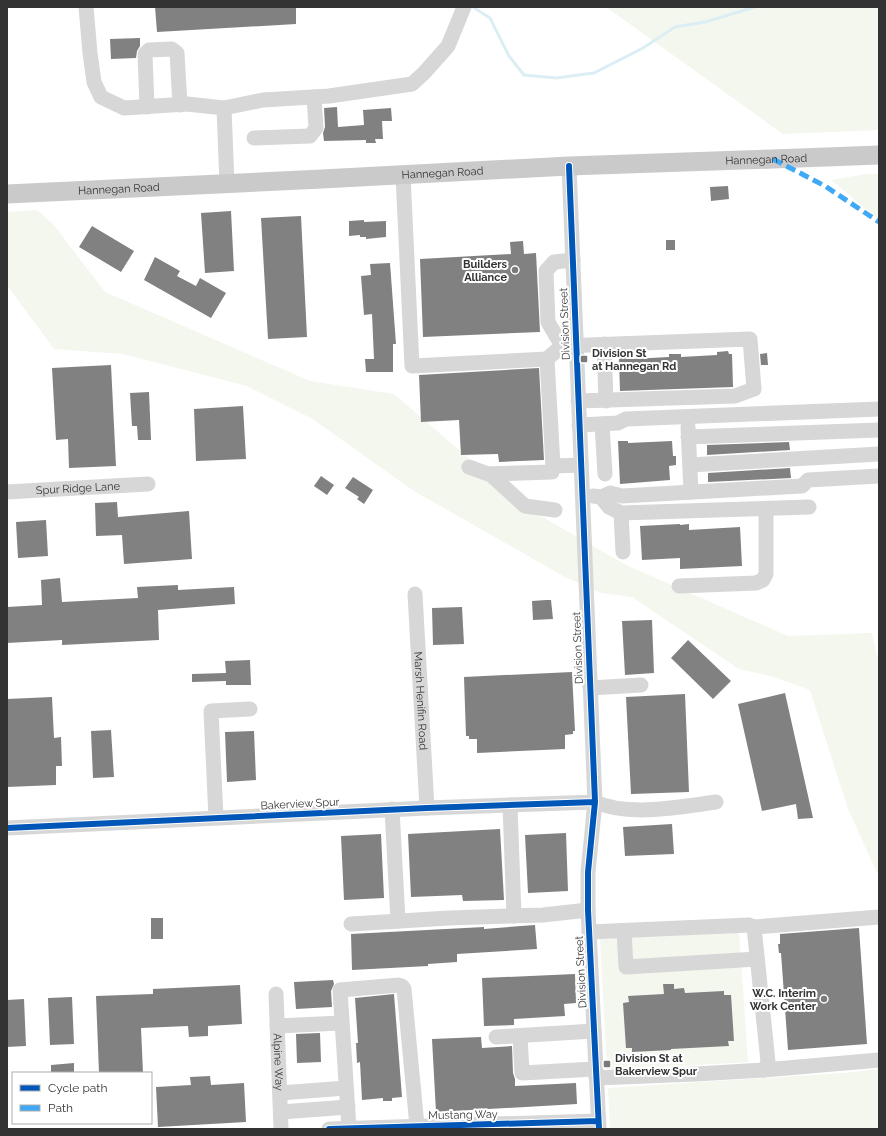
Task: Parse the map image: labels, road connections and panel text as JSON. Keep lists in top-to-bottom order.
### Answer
{
  "streets": {
    "main road": ["Hannegan Road"],
    "street": [
      "Division Street",
      "Spur Ridge Lane",
      "Marsh Henifin Road",
      "Bakerview Spur",
      "Alpine Way",
      "Mustang Way"
    ]
  },
  "crossings": [
    ["Hannegan Road", "Division Street"],
    ["Division Street", "Bakerview Spur"],
    ["Division Street", "Mustang Way"],
    ["Marsh Henifin Road", "Bakerview Spur"]
  ],
  "places": {
    "other": ["Builders Alliance", "W.C. Interim Work Center"],
    "transit": ["Division St at Hannegan Rd", "Division St at Bakerview Spur"]
  },
  "legend": ["Cycle path", "Path"]
}
